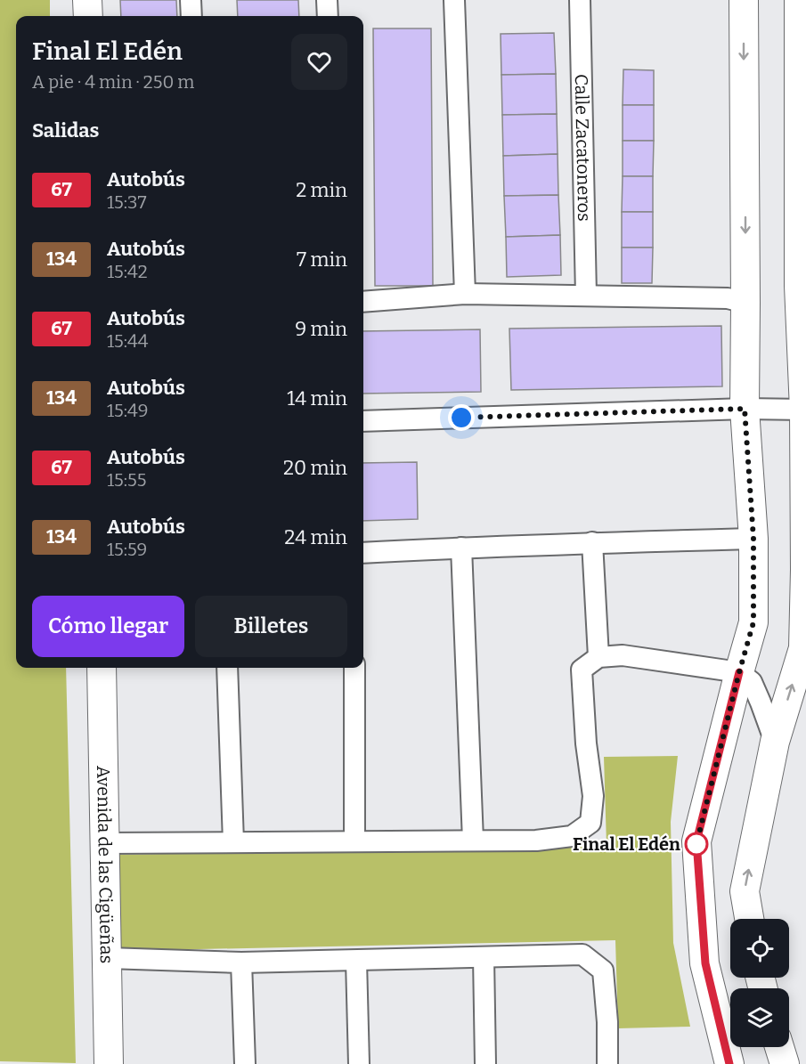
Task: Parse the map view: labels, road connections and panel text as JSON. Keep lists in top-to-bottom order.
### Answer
{
  "streets": {
    "street": ["Calle Zacatoneros", "Avenida de las Cigüeñas"]
  },
  "places": ["Final El Edén"],
  "lines": ["bus line 67"],
  "page": {
    "heading": [
      ["Final El Edén", "A pie · 4 min · 250 m"],
      "Salidas"
    ],
    "list": [
      {
        "mark": "67",
        "name": "Autobús",
        "note": "15:37",
        "value": "2 min"
      },
      {
        "mark": "134",
        "name": "Autobús",
        "note": "15:42",
        "value": "7 min"
      },
      {
        "mark": "67",
        "name": "Autobús",
        "note": "15:44",
        "value": "9 min"
      },
      {
        "mark": "134",
        "name": "Autobús",
        "note": "15:49",
        "value": "14 min"
      },
      {
        "mark": "67",
        "name": "Autobús",
        "note": "15:55",
        "value": "20 min"
      },
      {
        "mark": "134",
        "name": "Autobús",
        "note": "15:59",
        "value": "24 min"
      }
    ],
    "buttons": ["Cómo llegar", "Billetes"]
  }
}
